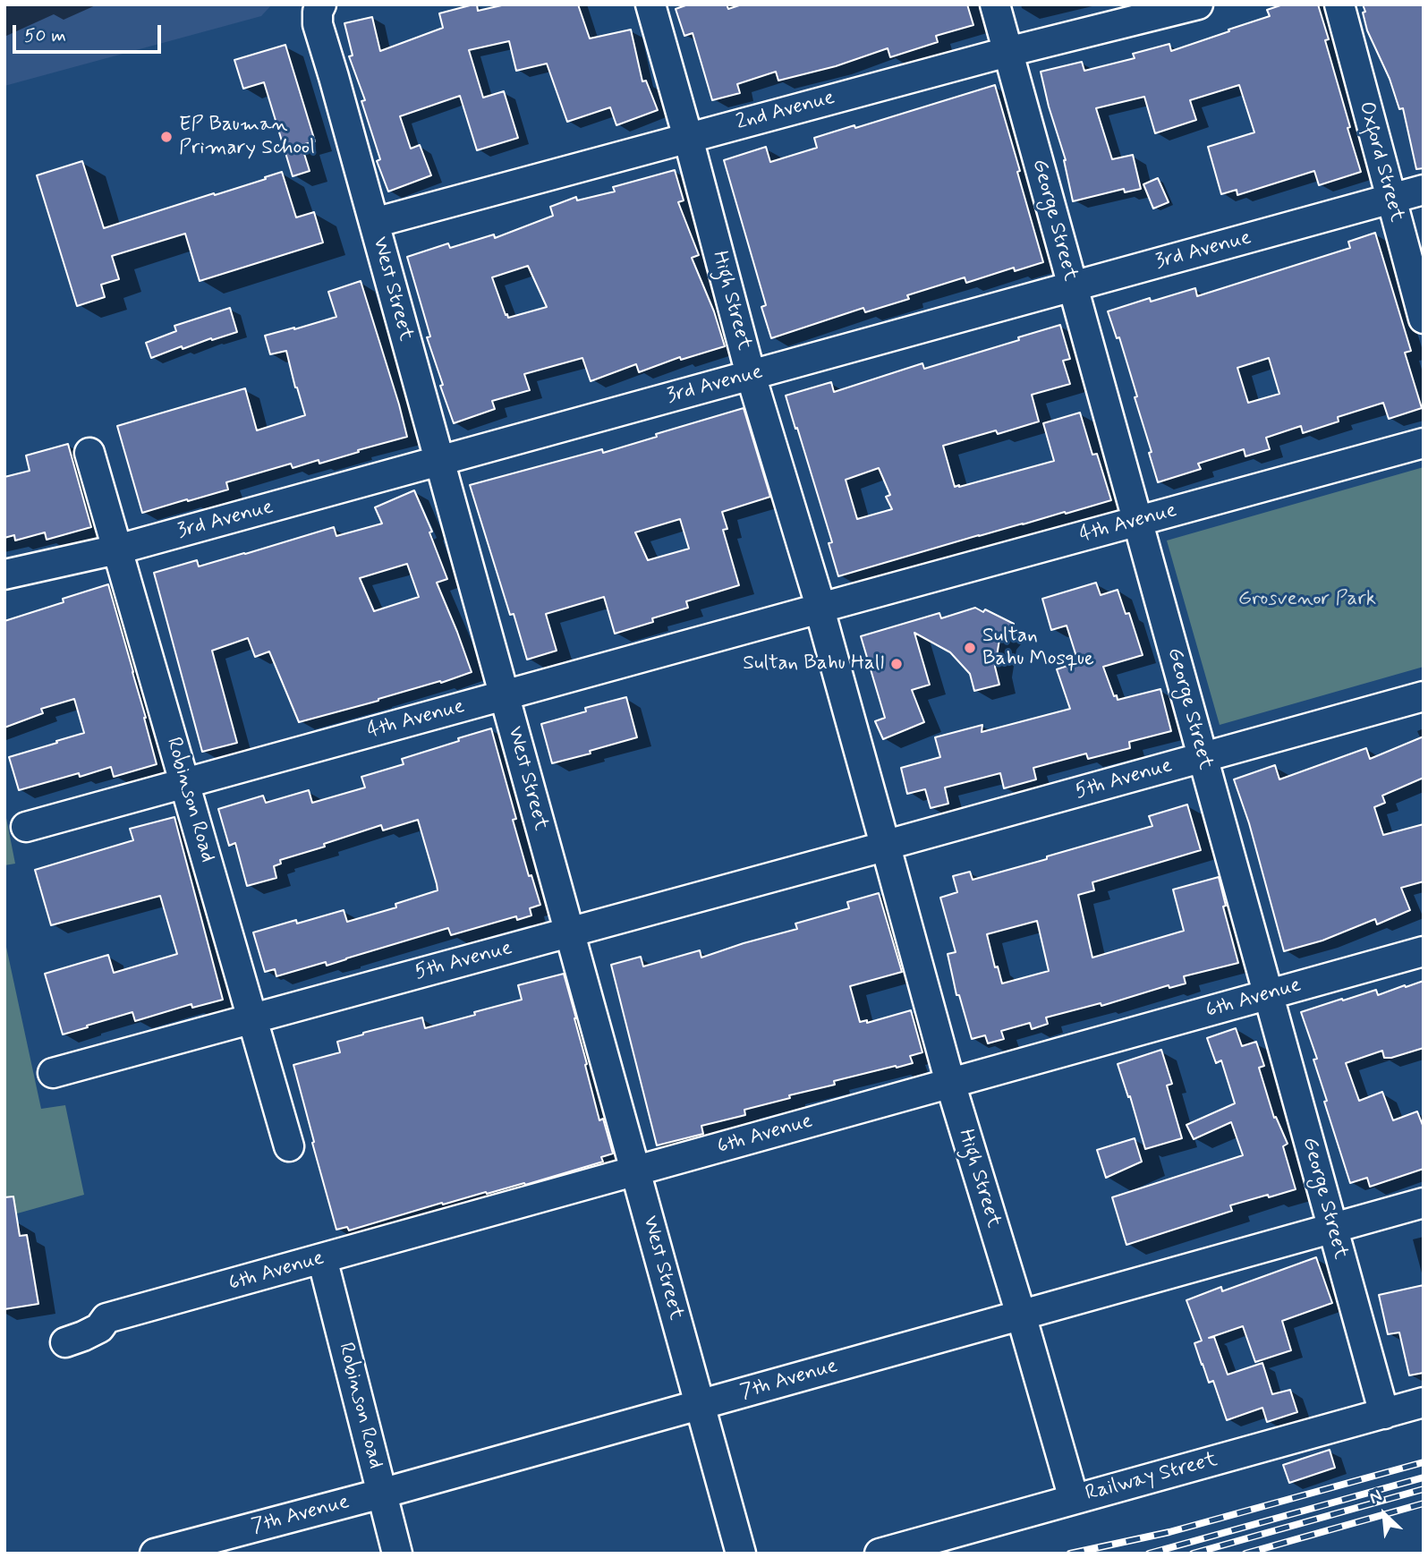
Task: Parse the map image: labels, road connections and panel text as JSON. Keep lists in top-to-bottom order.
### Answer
{
  "streets": {
    "street": [
      "2nd Avenue",
      "Oxford Street",
      "George Street",
      "3rd Avenue",
      "West Street",
      "High Street",
      "4th Avenue",
      "5th Avenue",
      "Robinson Road",
      "6th Avenue",
      "7th Avenue",
      "Railway Street"
    ]
  },
  "crossings": [
    ["2nd Avenue", "George Street"],
    ["2nd Avenue", "West Street"],
    ["2nd Avenue", "High Street"],
    ["Oxford Street", "3rd Avenue"],
    ["George Street", "3rd Avenue"],
    ["George Street", "4th Avenue"],
    ["George Street", "5th Avenue"],
    ["George Street", "6th Avenue"],
    ["George Street", "7th Avenue"],
    ["George Street", "Railway Street"],
    ["3rd Avenue", "West Street"],
    ["3rd Avenue", "High Street"],
    ["3rd Avenue", "Robinson Road"],
    ["West Street", "4th Avenue"],
    ["West Street", "5th Avenue"],
    ["West Street", "6th Avenue"],
    ["West Street", "7th Avenue"],
    ["High Street", "4th Avenue"],
    ["High Street", "5th Avenue"],
    ["High Street", "6th Avenue"],
    ["High Street", "7th Avenue"],
    ["High Street", "Railway Street"],
    ["4th Avenue", "Robinson Road"],
    ["5th Avenue", "Robinson Road"],
    ["Robinson Road", "6th Avenue"],
    ["Robinson Road", "7th Avenue"]
  ],
  "parks": ["Grosvenor Park"],
  "places": ["EP Bauman Primary School", "Sultan Bahu Mosque", "Sultan Bahu Hall"],
  "scale_bar": "50 m",
  "north": "top left"
}
